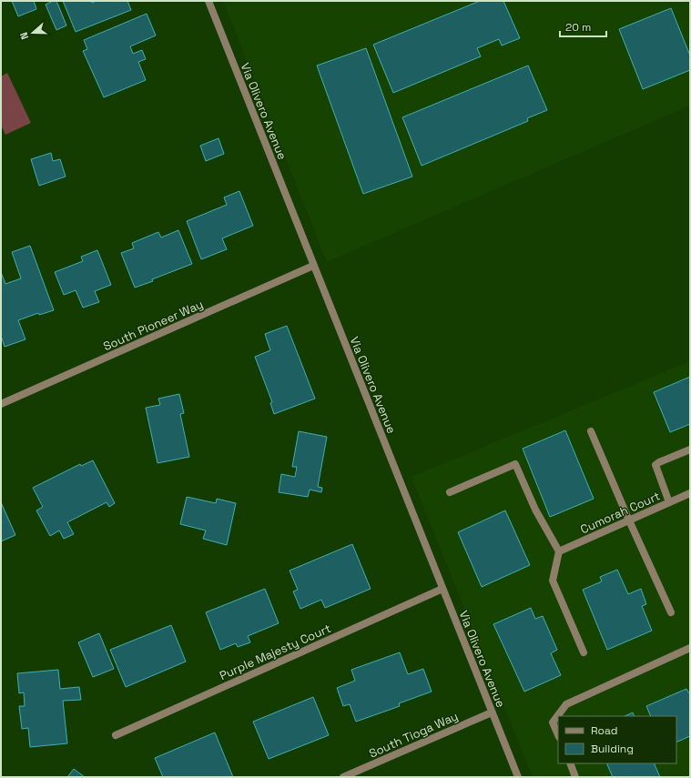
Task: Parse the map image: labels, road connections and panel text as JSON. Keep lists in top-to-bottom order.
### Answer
{
  "streets": {
    "street": [
      "Via Olivero Avenue",
      "South Pioneer Way",
      "Cumorah Court",
      "Purple Majesty Court",
      "South Tioga Way"
    ]
  },
  "crossings": [
    ["Via Olivero Avenue", "South Pioneer Way"],
    ["Via Olivero Avenue", "Purple Majesty Court"],
    ["Via Olivero Avenue", "South Tioga Way"]
  ],
  "legend": ["Road", "Building"],
  "scale_bar": "20 m",
  "north": "left"
}
